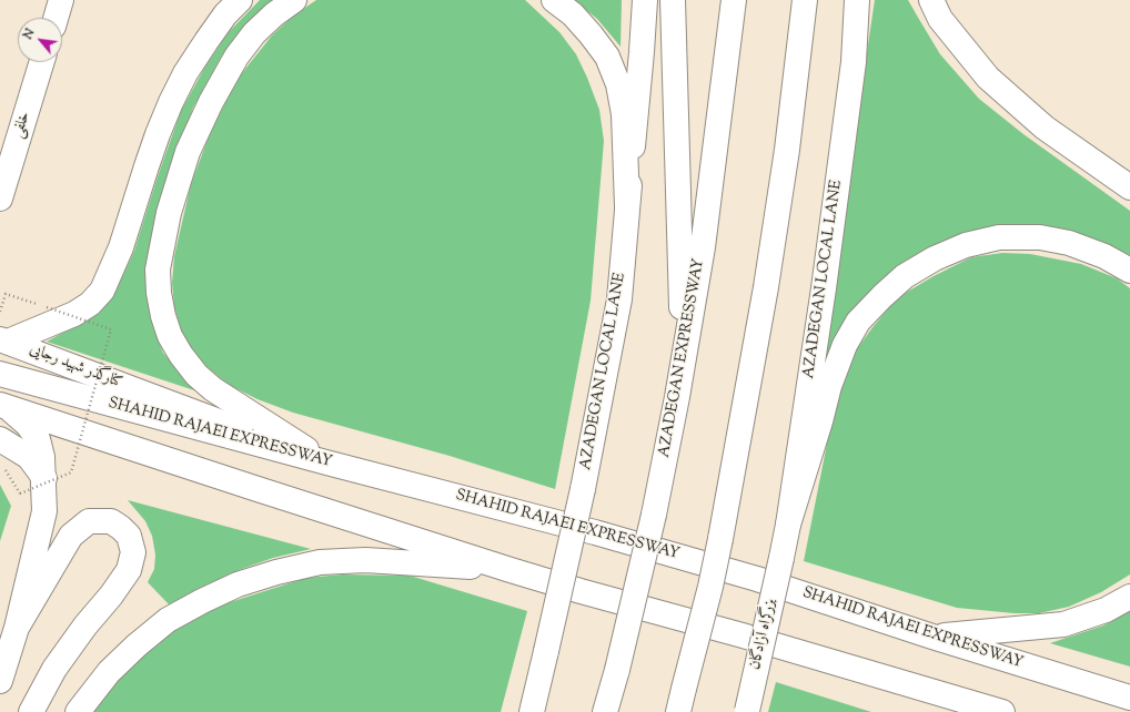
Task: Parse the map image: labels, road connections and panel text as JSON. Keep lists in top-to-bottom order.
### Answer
{
  "streets": {
    "main road": [
      "خلفی",
      "AZADEGAN LOCAL LANE",
      "AZADEGAN EXPRESSWAY",
      "کنارگذر شهید رجایی",
      "SHAHID RAJAEI EXPRESSWAY",
      "بزرگراه آزادگان"
    ]
  },
  "crossings": [
    ["AZADEGAN LOCAL LANE", "بزرگراه آزادگان"],
    ["کنارگذر شهید رجایی", "SHAHID RAJAEI EXPRESSWAY"]
  ],
  "north": "top left"
}
